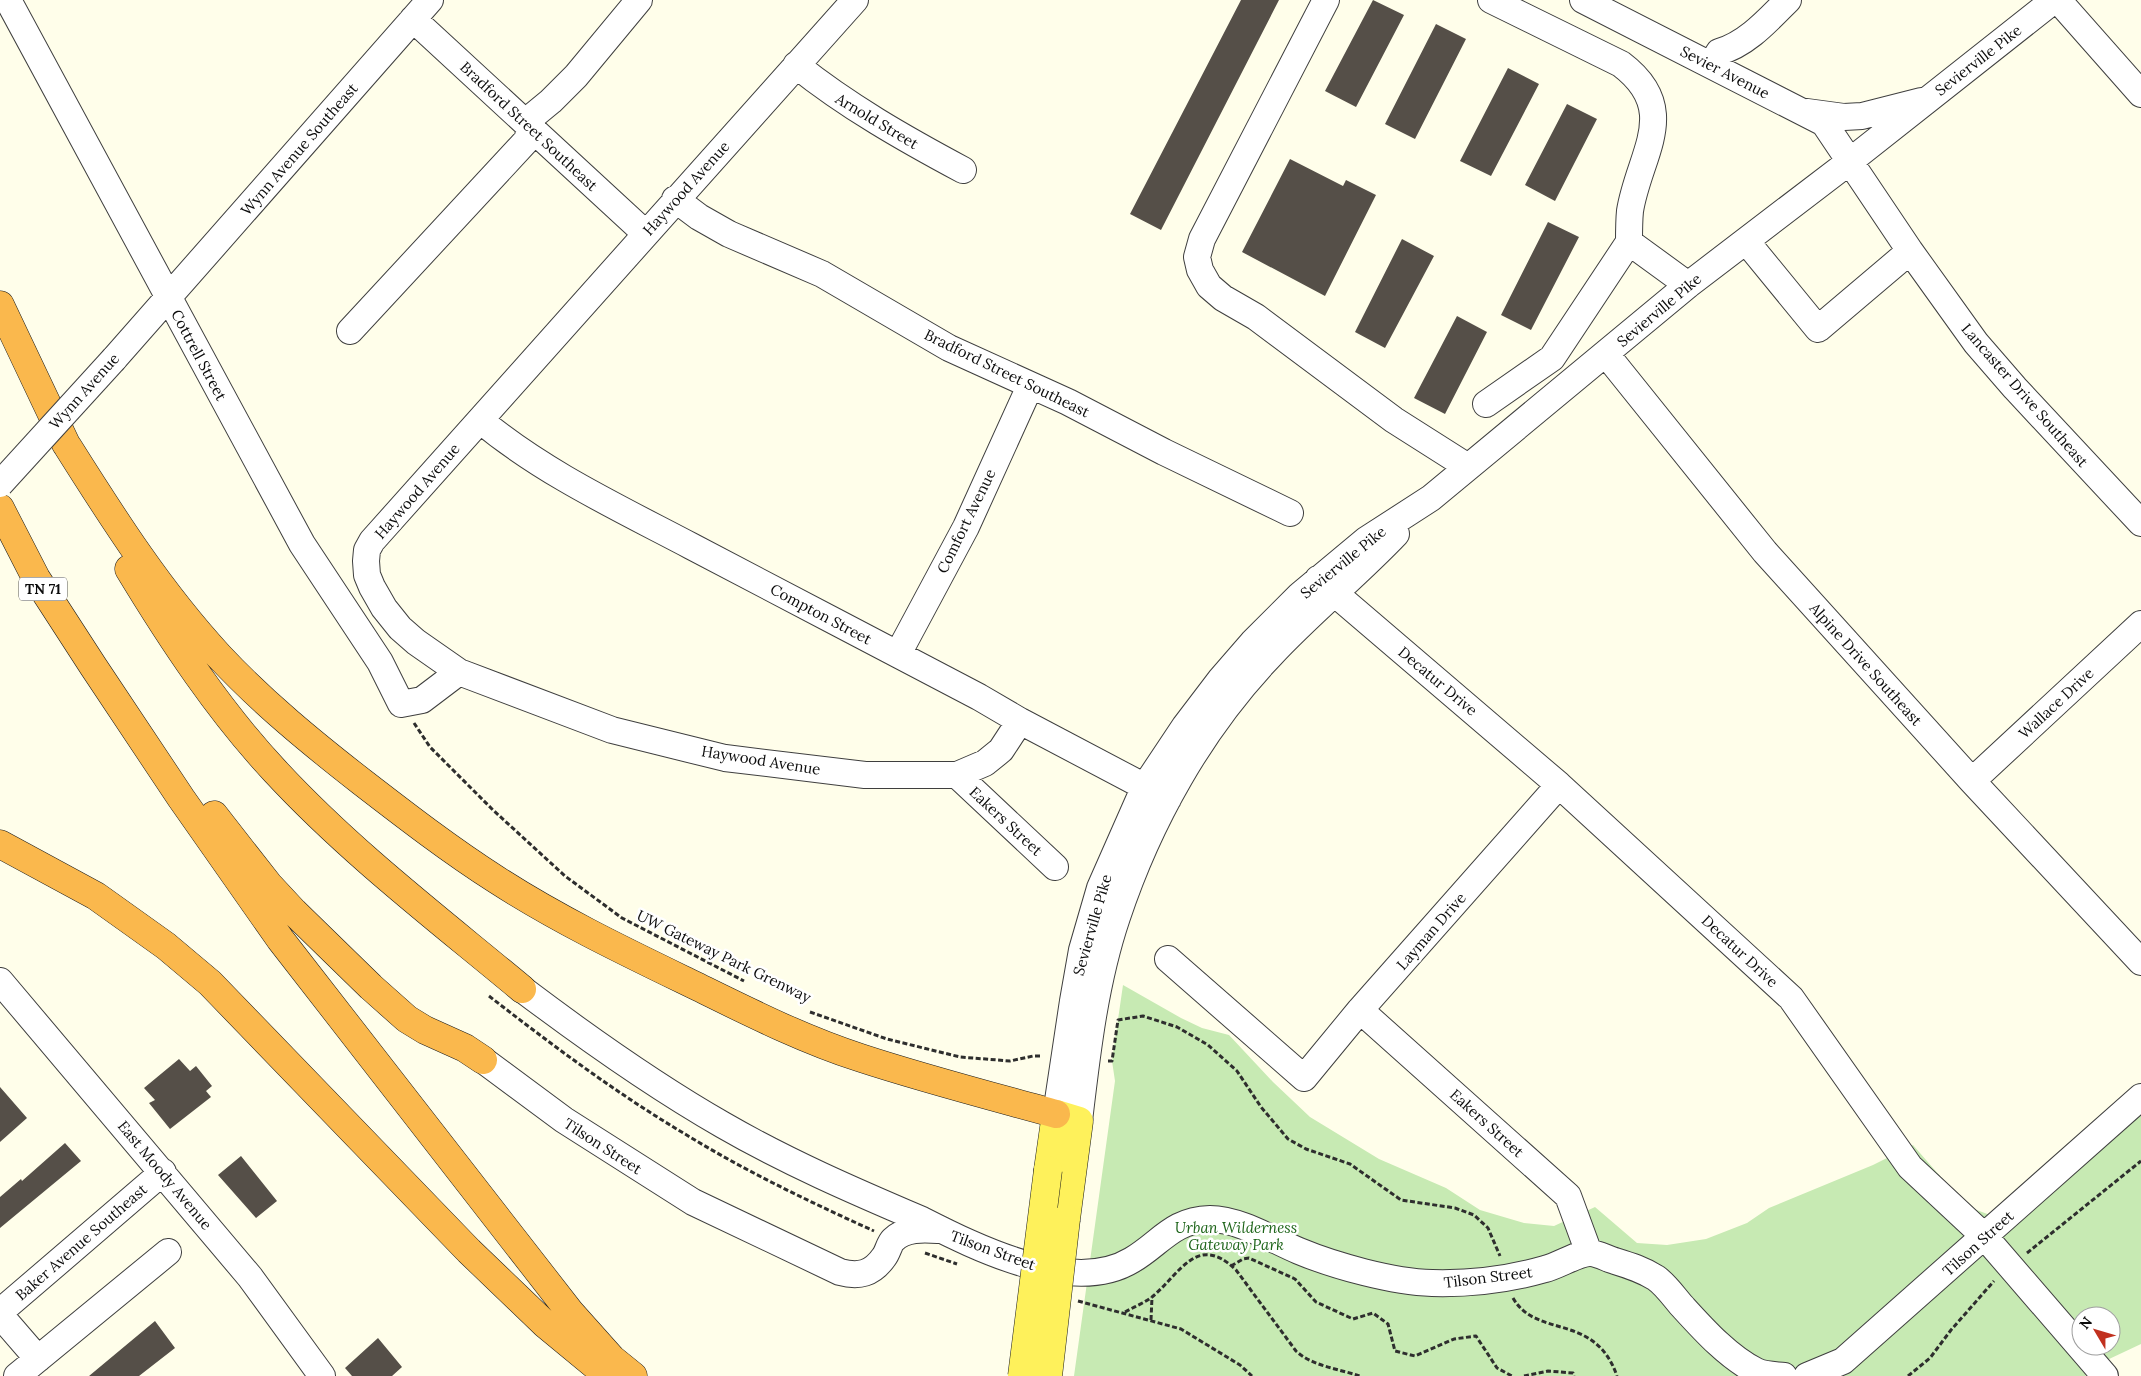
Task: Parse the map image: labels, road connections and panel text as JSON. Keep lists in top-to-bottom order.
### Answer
{
  "streets": {
    "highway": ["TN 71"],
    "main road": ["Sevierville Pike"],
    "street": [
      "Sevier Avenue",
      "Arnold Street",
      "Bradford Street Southeast",
      "Wynn Avenue Southeast",
      "Haywood Avenue",
      "Cottrell Street",
      "Wynn Avenue",
      "Lancaster Drive Southeast",
      "Comfort Avenue",
      "Compton Street",
      "Alpine Drive Southeast",
      "Decatur Drive",
      "Wallace Drive",
      "Eakers Street",
      "Layman Drive",
      "Tilson Street",
      "East Moody Avenue",
      "Baker Avenue Southeast"
    ],
    "path": ["UW Gateway Park Grenway"]
  },
  "crossings": [
    ["Sevierville Pike", "Sevier Avenue"],
    ["Sevierville Pike", "Lancaster Drive Southeast"],
    ["Sevierville Pike", "Compton Street"],
    ["Sevierville Pike", "Alpine Drive Southeast"],
    ["Sevierville Pike", "Decatur Drive"],
    ["Sevierville Pike", "UW Gateway Park Grenway"],
    ["Sevier Avenue", "Lancaster Drive Southeast"],
    ["Arnold Street", "Haywood Avenue"],
    ["Bradford Street Southeast", "Wynn Avenue Southeast"],
    ["Bradford Street Southeast", "Haywood Avenue"],
    ["Bradford Street Southeast", "Comfort Avenue"],
    ["Wynn Avenue Southeast", "Cottrell Street"],
    ["Wynn Avenue Southeast", "Wynn Avenue"],
    ["Haywood Avenue", "Compton Street"],
    ["Haywood Avenue", "Eakers Street"],
    ["Cottrell Street", "Wynn Avenue"],
    ["Cottrell Street", "UW Gateway Park Grenway"],
    ["Comfort Avenue", "Compton Street"],
    ["Alpine Drive Southeast", "Wallace Drive"],
    ["Decatur Drive", "Layman Drive"],
    ["Decatur Drive", "Tilson Street"],
    ["Eakers Street", "Layman Drive"],
    ["Eakers Street", "Tilson Street"],
    ["UW Gateway Park Grenway", "Tilson Street"],
    ["East Moody Avenue", "Baker Avenue Southeast"]
  ],
  "parks": ["Urban Wilderness Gateway Park"],
  "north": "top left"
}
